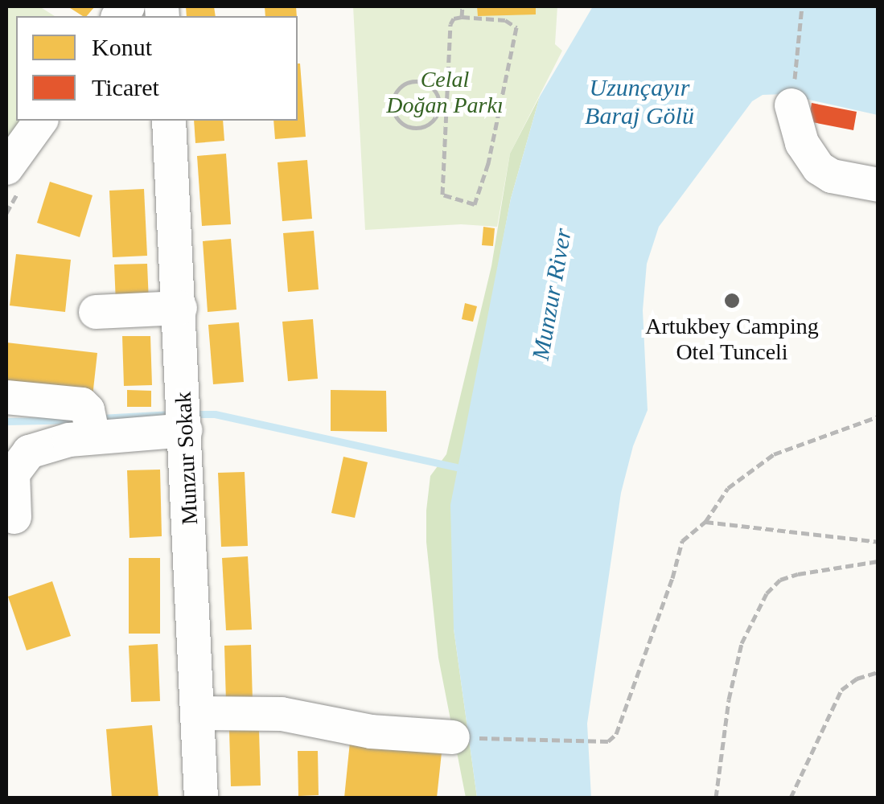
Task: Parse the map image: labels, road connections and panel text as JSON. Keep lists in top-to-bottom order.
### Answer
{
  "streets": {
    "street": ["Munzur Sokak"]
  },
  "water": ["Uzunçayır Baraj Gölü", "Munzur River"],
  "parks": ["Celal Doğan Parkı"],
  "places": ["Artukbey Camping Otel Tunceli"],
  "legend": ["Konut", "Ticaret"]
}
